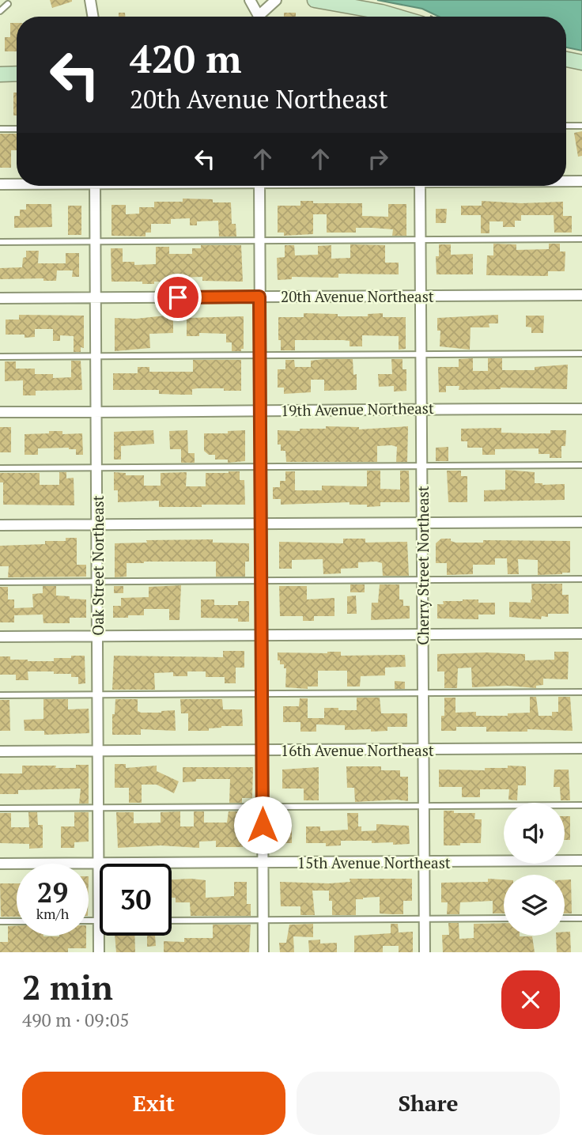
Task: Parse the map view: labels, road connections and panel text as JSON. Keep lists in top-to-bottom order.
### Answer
{
  "streets": {
    "street": [
      "20th Avenue Northeast",
      "19th Avenue Northeast",
      "Oak Street Northeast",
      "Cherry Street Northeast",
      "16th Avenue Northeast",
      "15th Avenue Northeast"
    ]
  },
  "crossings": [
    ["20th Avenue Northeast", "Oak Street Northeast"],
    ["20th Avenue Northeast", "Cherry Street Northeast"],
    ["19th Avenue Northeast", "Oak Street Northeast"],
    ["19th Avenue Northeast", "Cherry Street Northeast"],
    ["Oak Street Northeast", "16th Avenue Northeast"],
    ["Oak Street Northeast", "15th Avenue Northeast"],
    ["Cherry Street Northeast", "16th Avenue Northeast"],
    ["Cherry Street Northeast", "15th Avenue Northeast"]
  ],
  "page": {
    "turn": ["420 m", "20th Avenue Northeast"],
    "speed": "29 km/h",
    "limit": "30",
    "heading": ["2 min", "490 m · 09:05"],
    "buttons": ["Exit", "Share"]
  }
}
